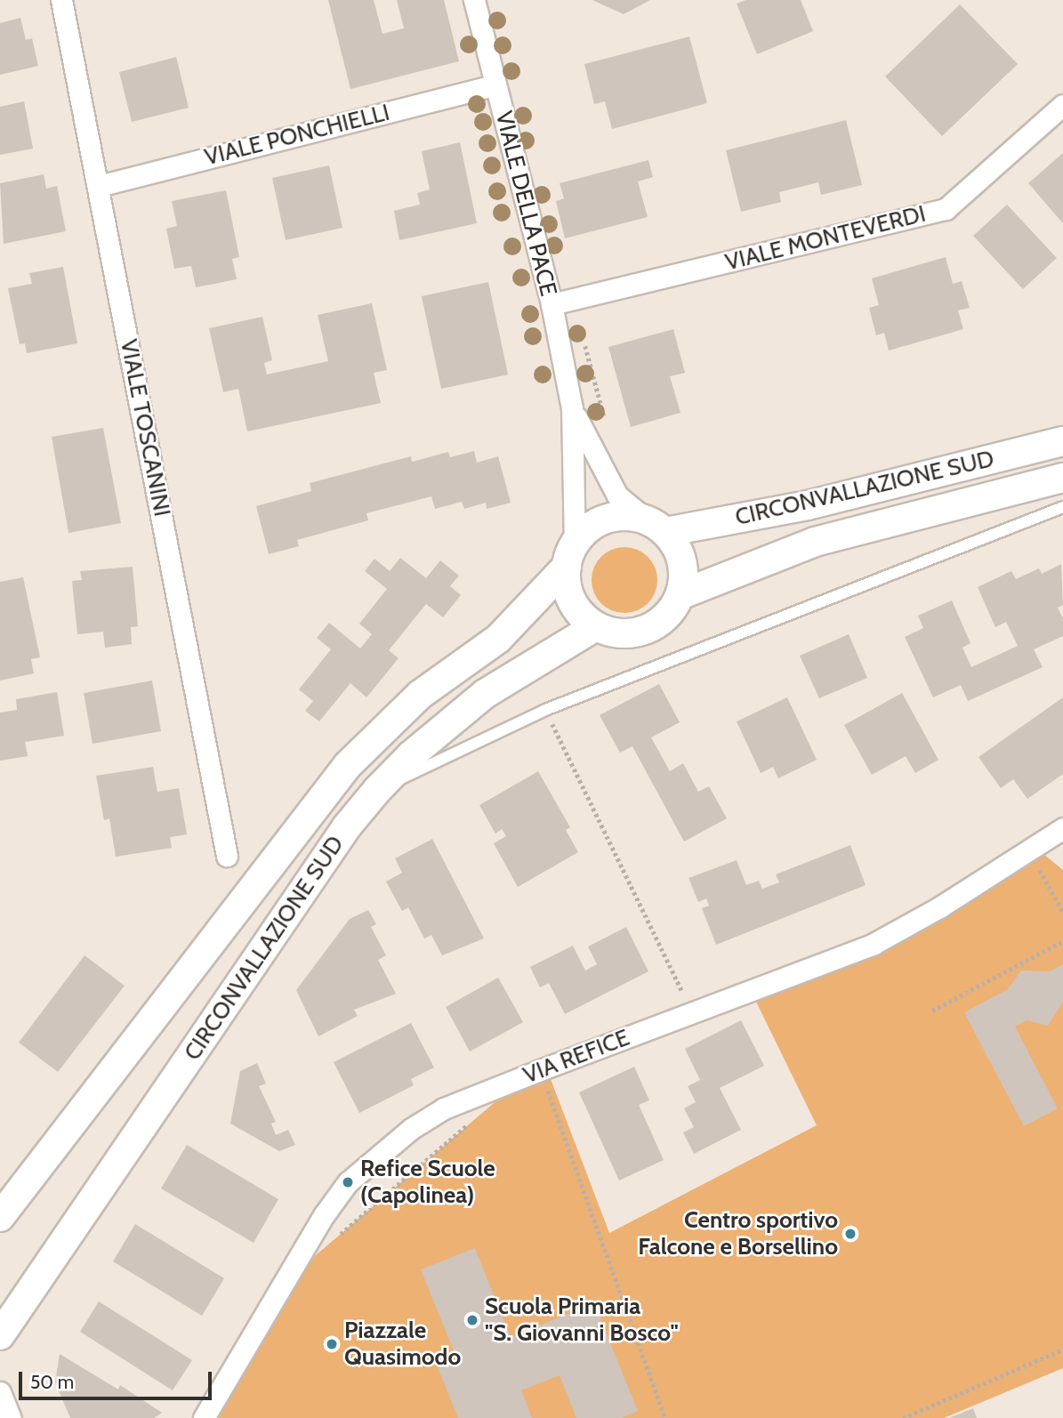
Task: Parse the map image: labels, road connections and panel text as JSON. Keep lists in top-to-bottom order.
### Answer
{
  "streets": {
    "main road": ["CIRCONVALLAZIONE SUD"],
    "street": [
      "VIALE PONCHIELLI",
      "VIALE DELLA PACE",
      "VIALE MONTEVERDI",
      "VIALE TOSCANINI",
      "VIA REFICE"
    ]
  },
  "crossings": [
    ["VIALE PONCHIELLI", "VIALE DELLA PACE"],
    ["VIALE PONCHIELLI", "VIALE TOSCANINI"],
    ["VIALE DELLA PACE", "VIALE MONTEVERDI"],
    ["VIALE DELLA PACE", "CIRCONVALLAZIONE SUD"]
  ],
  "places": [
    "Refice Scuole (Capolinea)",
    "Centro sportivo Falcone e Borsellino",
    "Scuola Primaria \"S. Giovanni Bosco\"",
    "Piazzale Quasimodo"
  ],
  "scale_bar": "50 m"
}
